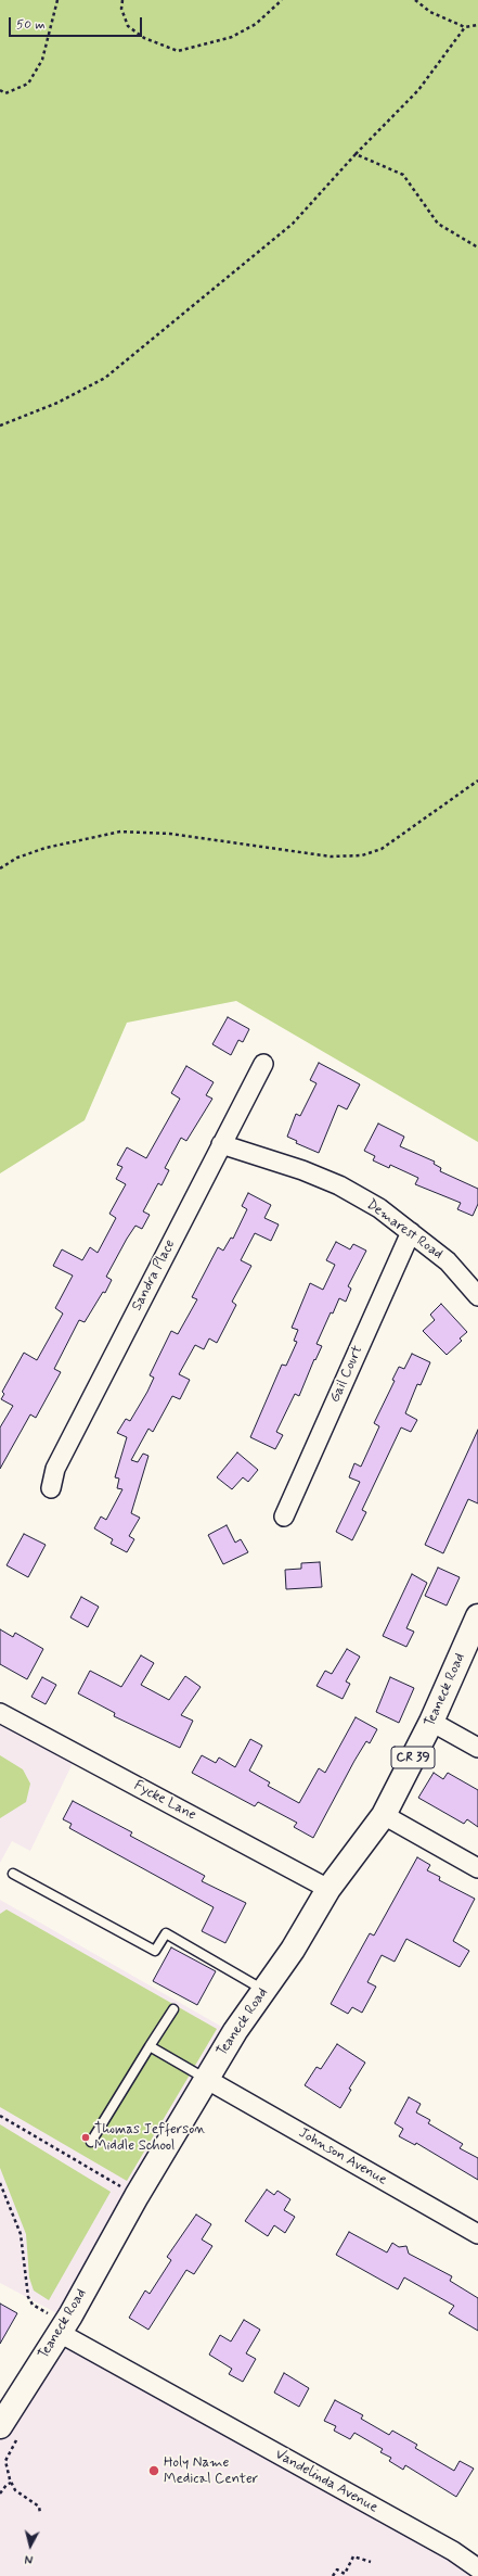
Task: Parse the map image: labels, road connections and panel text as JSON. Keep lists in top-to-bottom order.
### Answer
{
  "streets": {
    "main road": ["Teaneck Road", "CR 39"],
    "street": [
      "Demarest Road",
      "Sandra Place",
      "Gail Court",
      "Fycke Lane",
      "Johnson Avenue",
      "Vandelinda Avenue"
    ]
  },
  "crossings": [
    ["Demarest Road", "Sandra Place"],
    ["Demarest Road", "Gail Court"],
    ["Teaneck Road", "Fycke Lane"],
    ["Teaneck Road", "Johnson Avenue"],
    ["Teaneck Road", "Vandelinda Avenue"]
  ],
  "places": ["Thomas Jefferson Middle School", "Holy Name Medical Center"],
  "scale_bar": "50 m",
  "north": "bottom"
}
